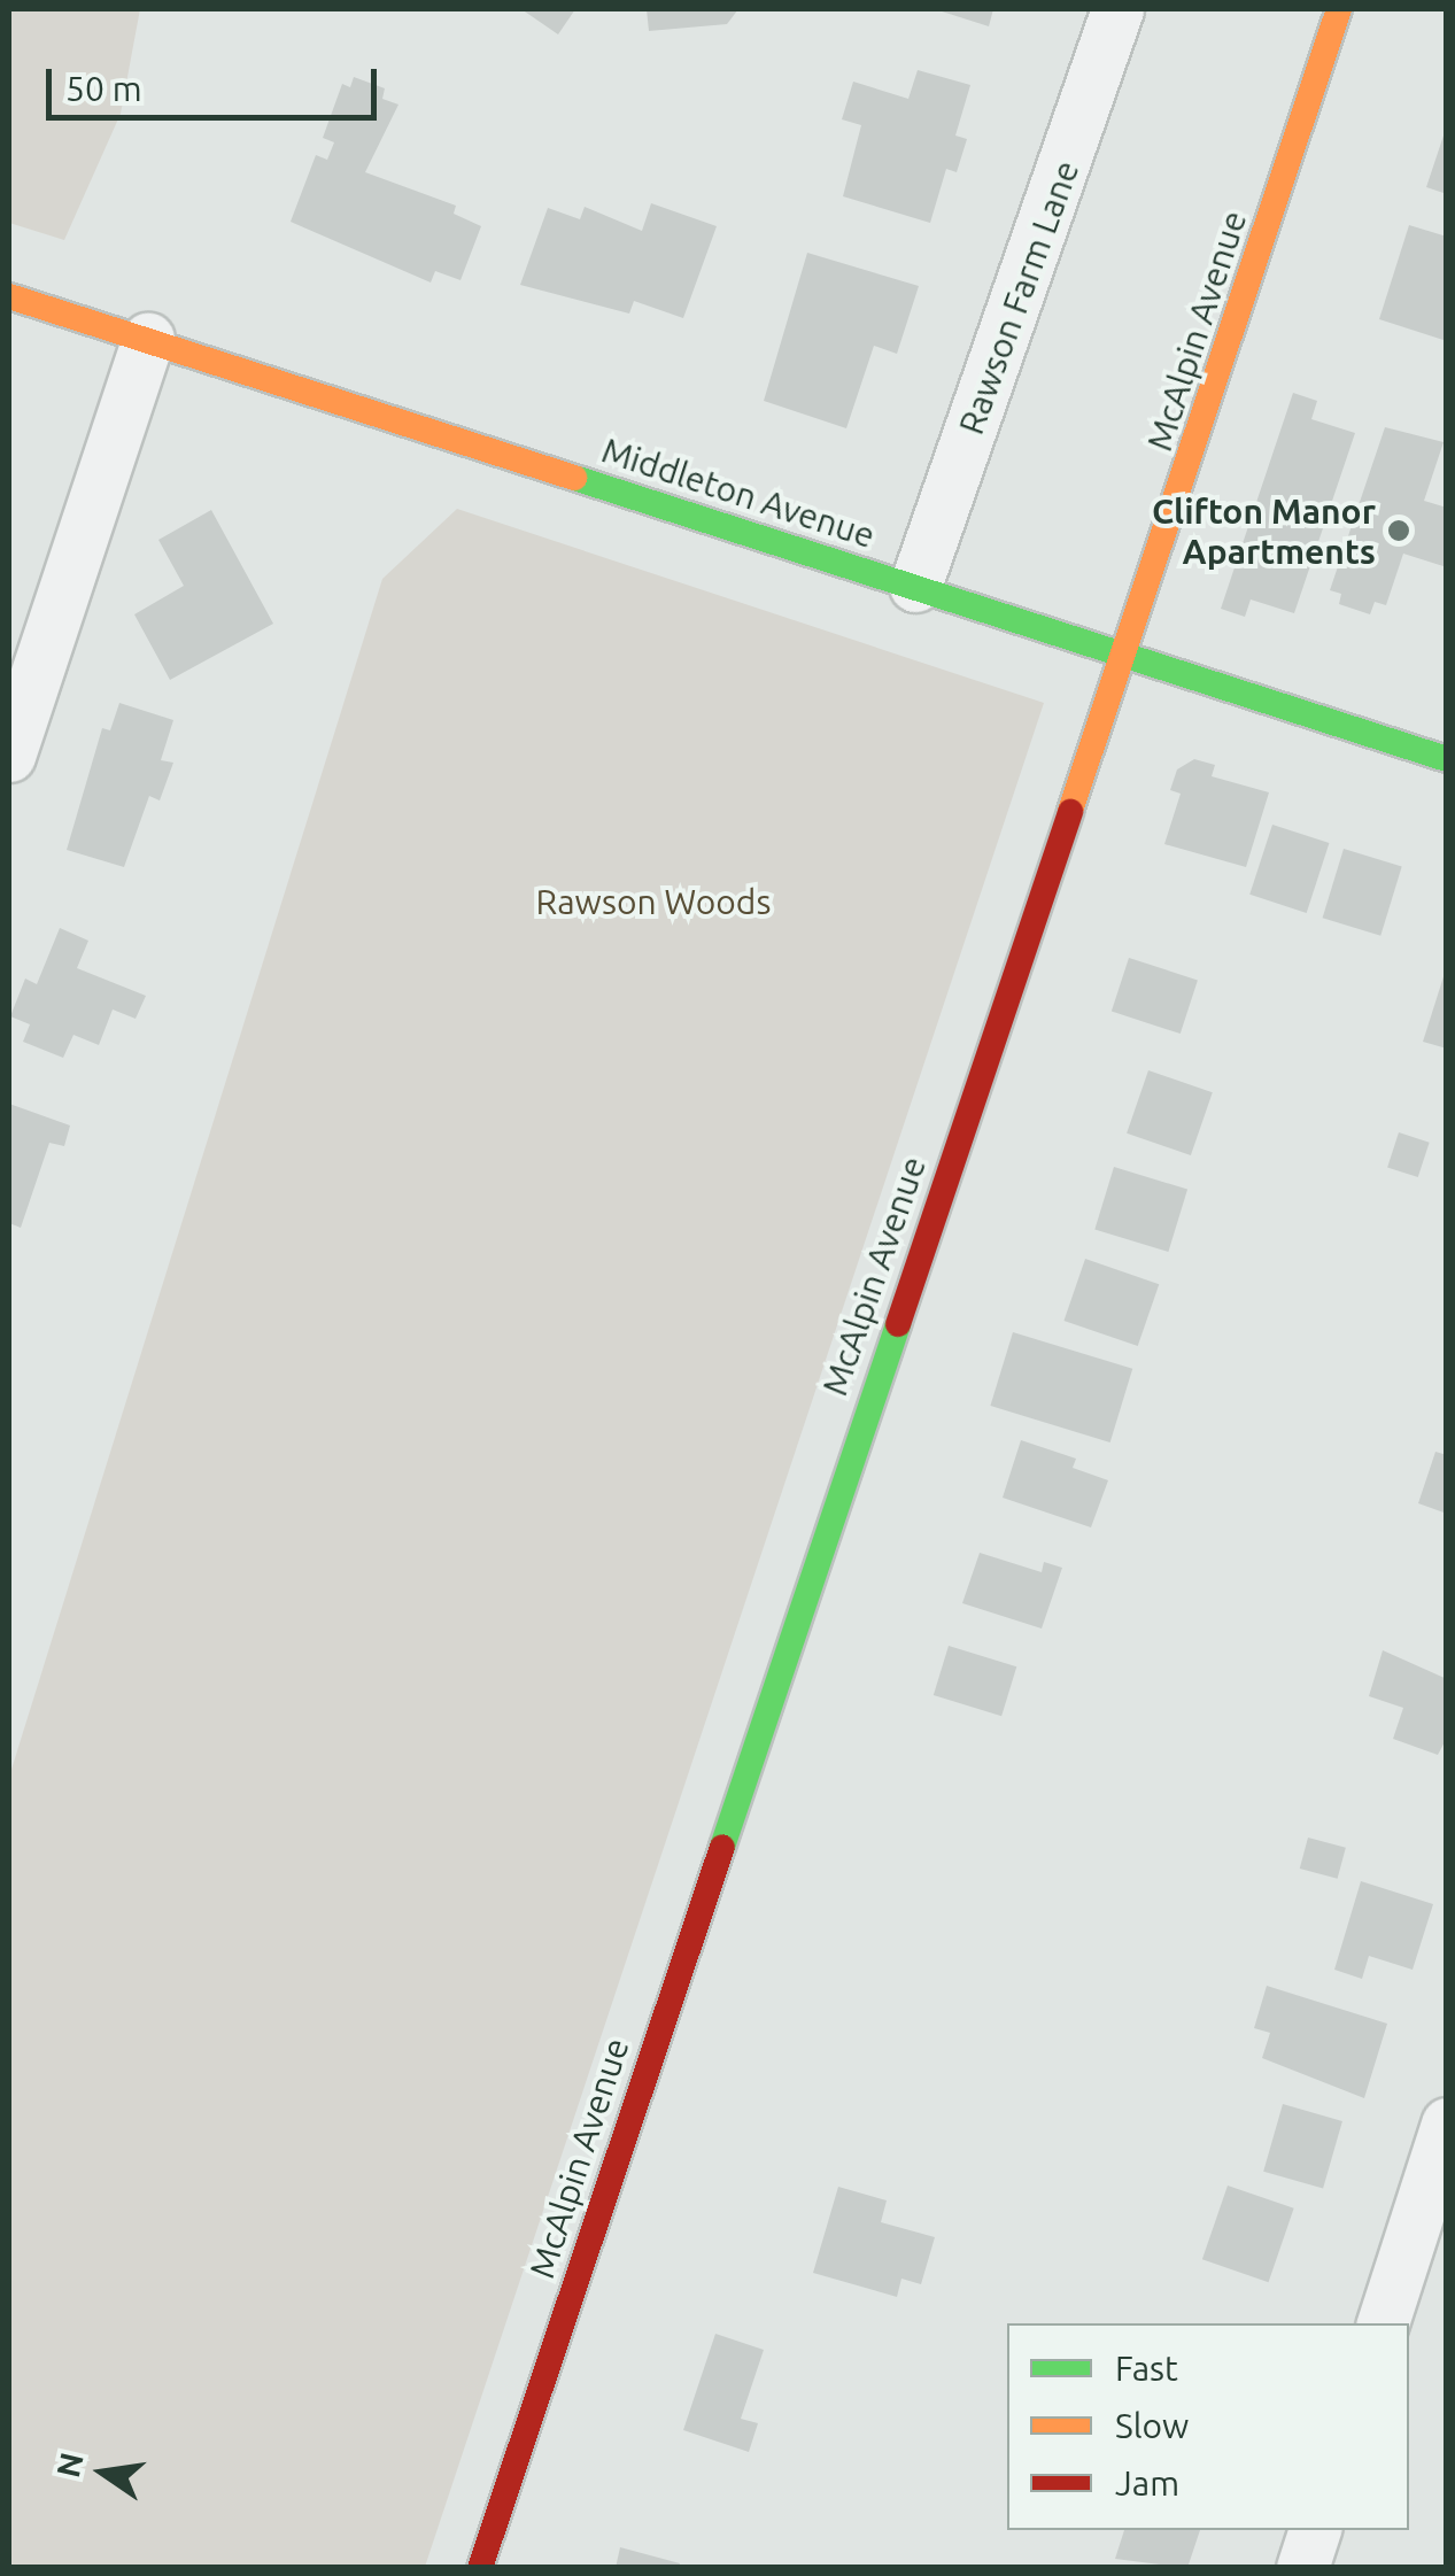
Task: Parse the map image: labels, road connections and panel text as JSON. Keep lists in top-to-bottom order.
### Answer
{
  "streets": {
    "street": ["Rawson Farm Lane", "McAlpin Avenue", "Middleton Avenue"]
  },
  "crossings": [
    ["Rawson Farm Lane", "Middleton Avenue"],
    ["McAlpin Avenue", "Middleton Avenue"]
  ],
  "parks": ["Rawson Woods"],
  "places": ["Clifton Manor Apartments"],
  "legend": ["Fast", "Slow", "Jam"],
  "scale_bar": "50 m",
  "north": "left"
}
